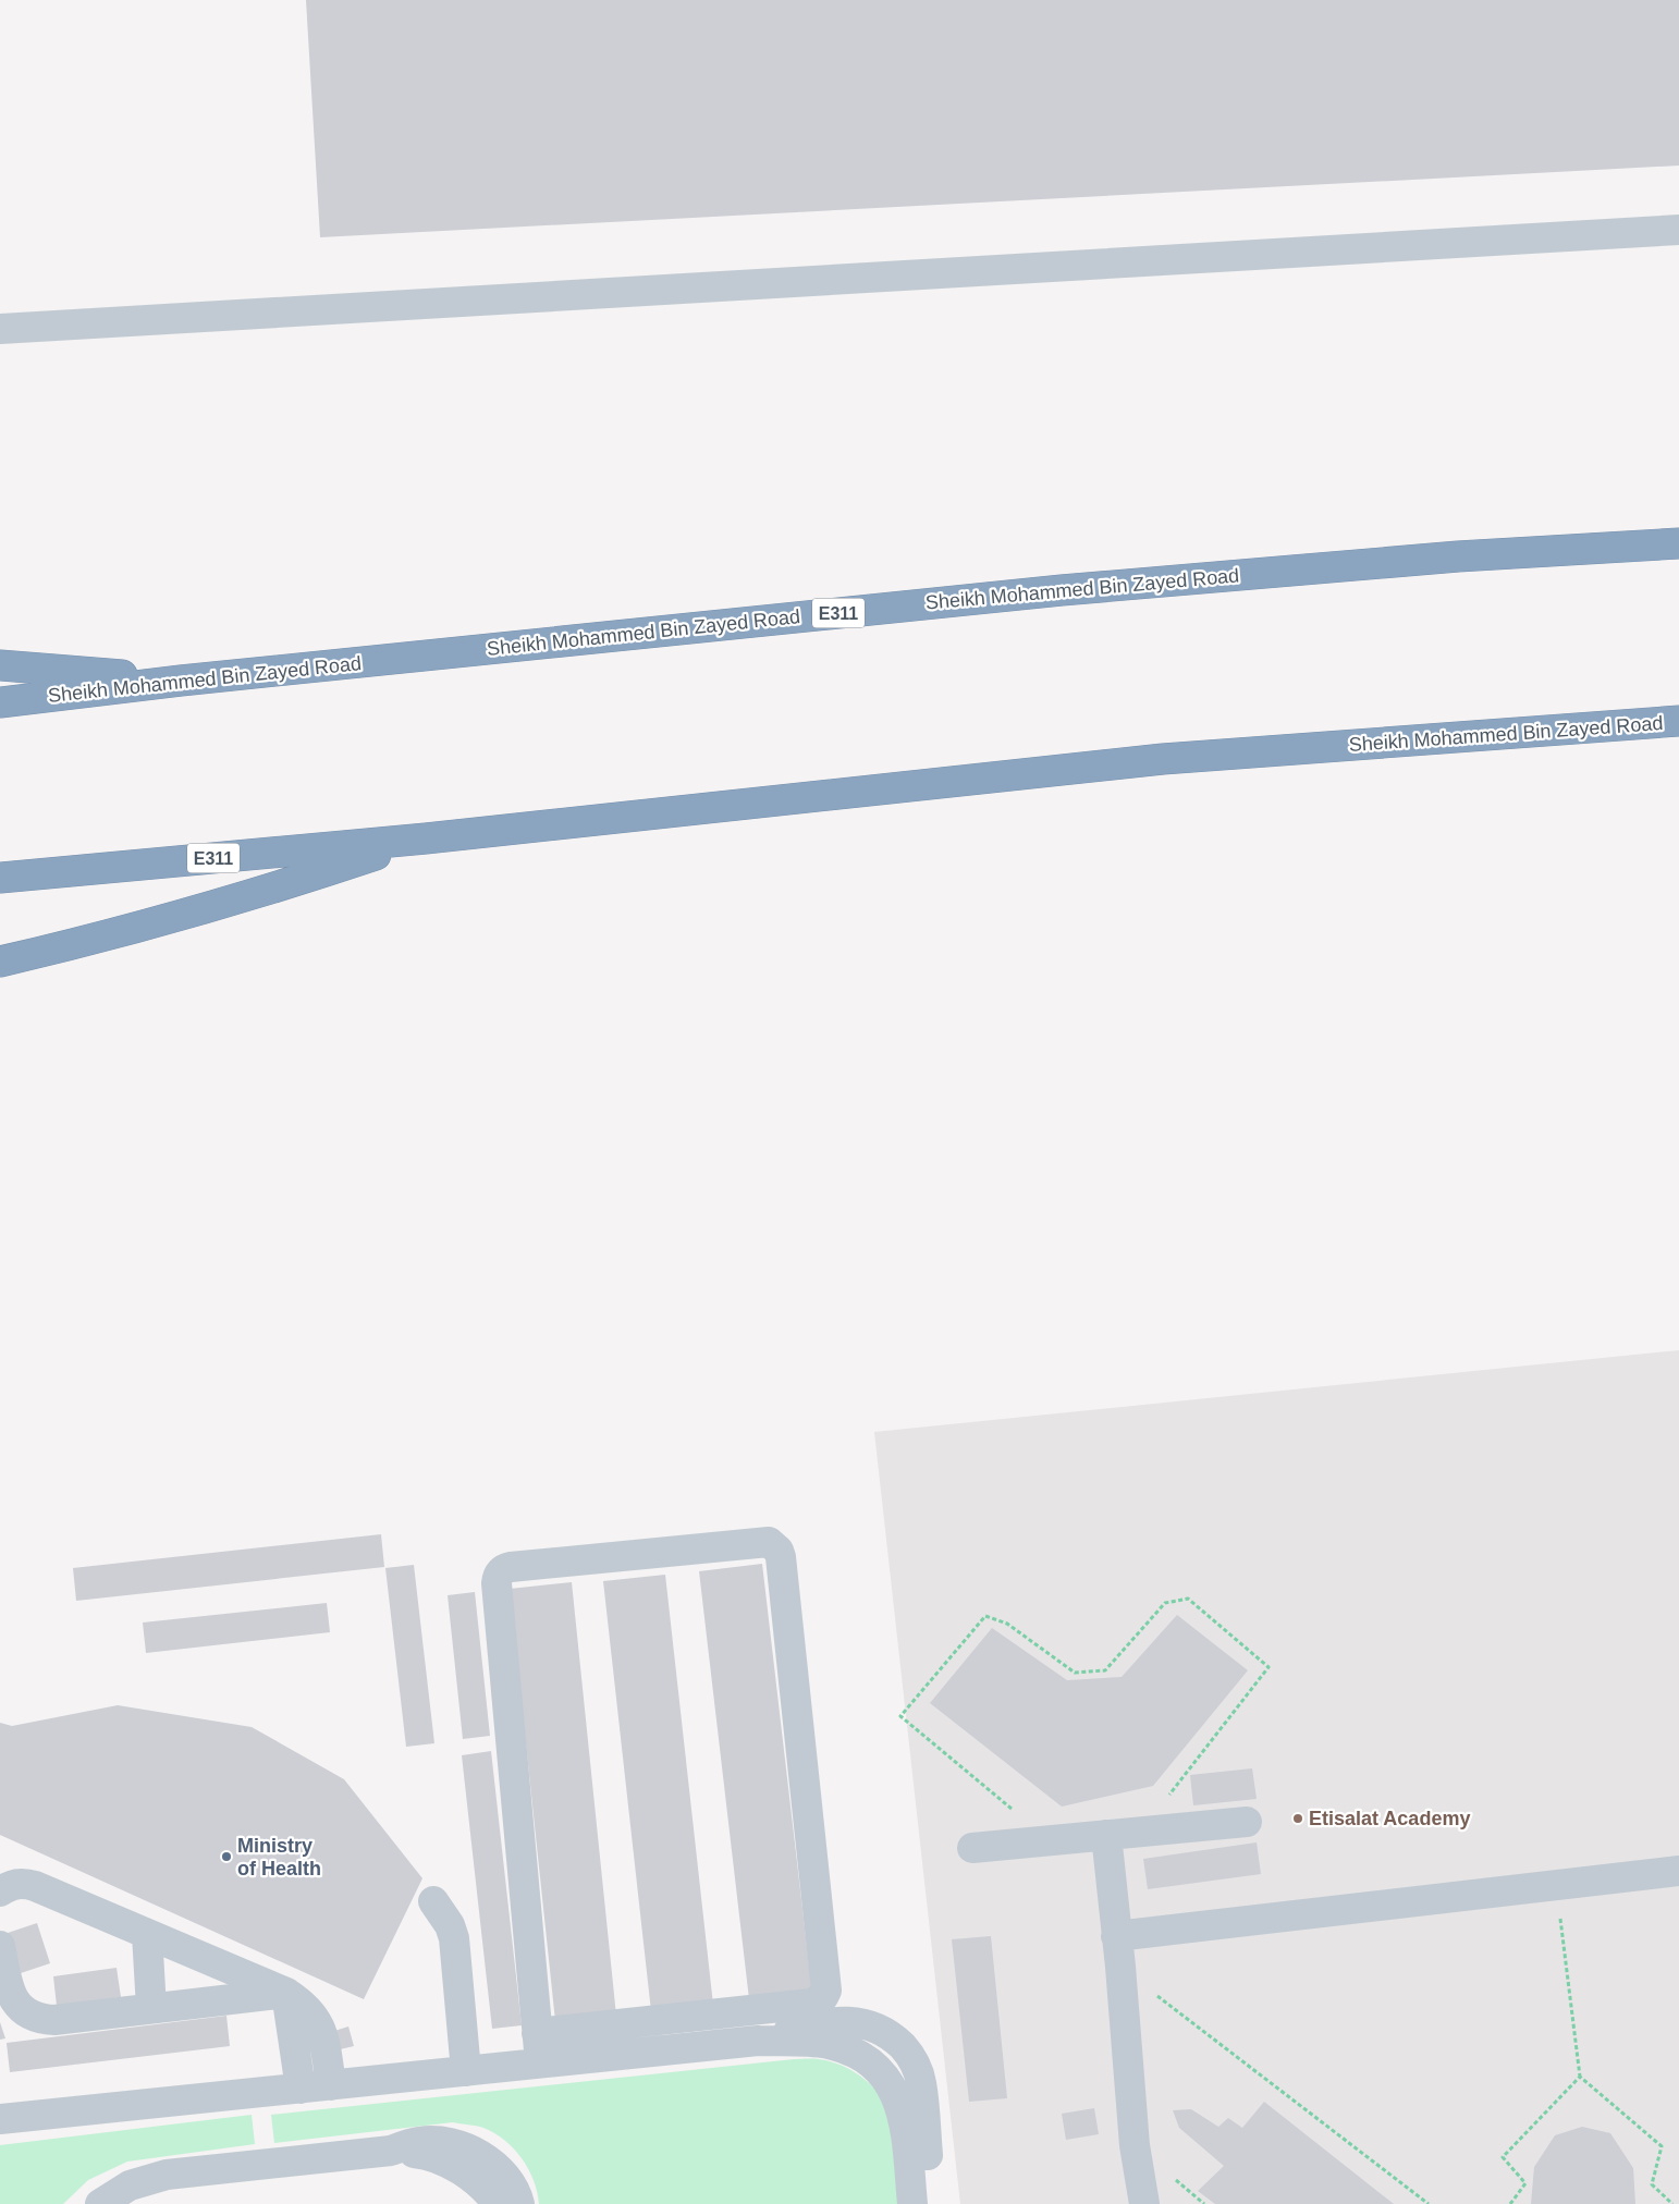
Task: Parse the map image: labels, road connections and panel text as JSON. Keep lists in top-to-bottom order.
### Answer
{
  "streets": {
    "highway": ["Sheikh Mohammed Bin Zayed Road", "E311"]
  },
  "places": ["Etisalat Academy", "Ministry of Health"]
}
